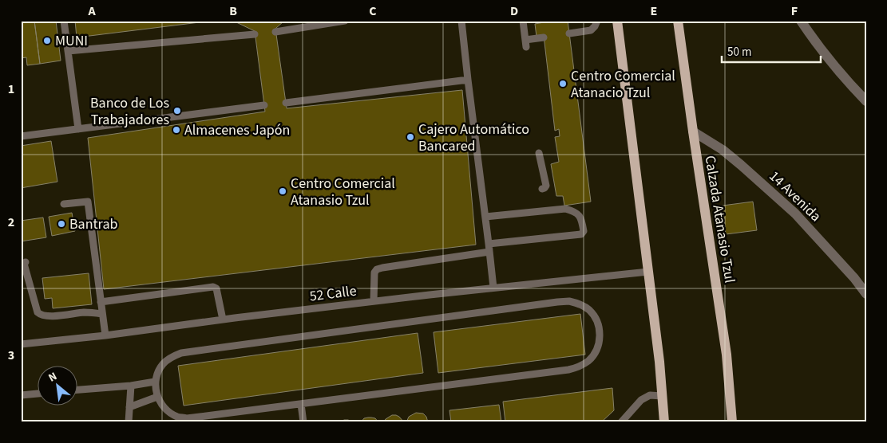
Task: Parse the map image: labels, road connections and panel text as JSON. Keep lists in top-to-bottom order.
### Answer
{
  "streets": {
    "main road": ["Calzada Atanasio Tzul"],
    "street": ["14 Avenida"],
    "lane": ["52 Calle"]
  },
  "crossings": [
    ["14 Avenida", "Calzada Atanasio Tzul"]
  ],
  "places": [
    "MUNI",
    "Centro Comercial Atanacio Tzul",
    "Banco de Los Trabajadores",
    "Almacenes Japón",
    "Cajero Automático Bancared",
    "Centro Comercial Atanasio Tzul",
    "Bantrab"
  ],
  "scale_bar": "50 m",
  "north": "top left",
  "grid": {
    "columns": [
      "A",
      "B",
      "C",
      "D",
      "E",
      "F"
    ],
    "rows": ["1", "2", "3"]
  }
}
